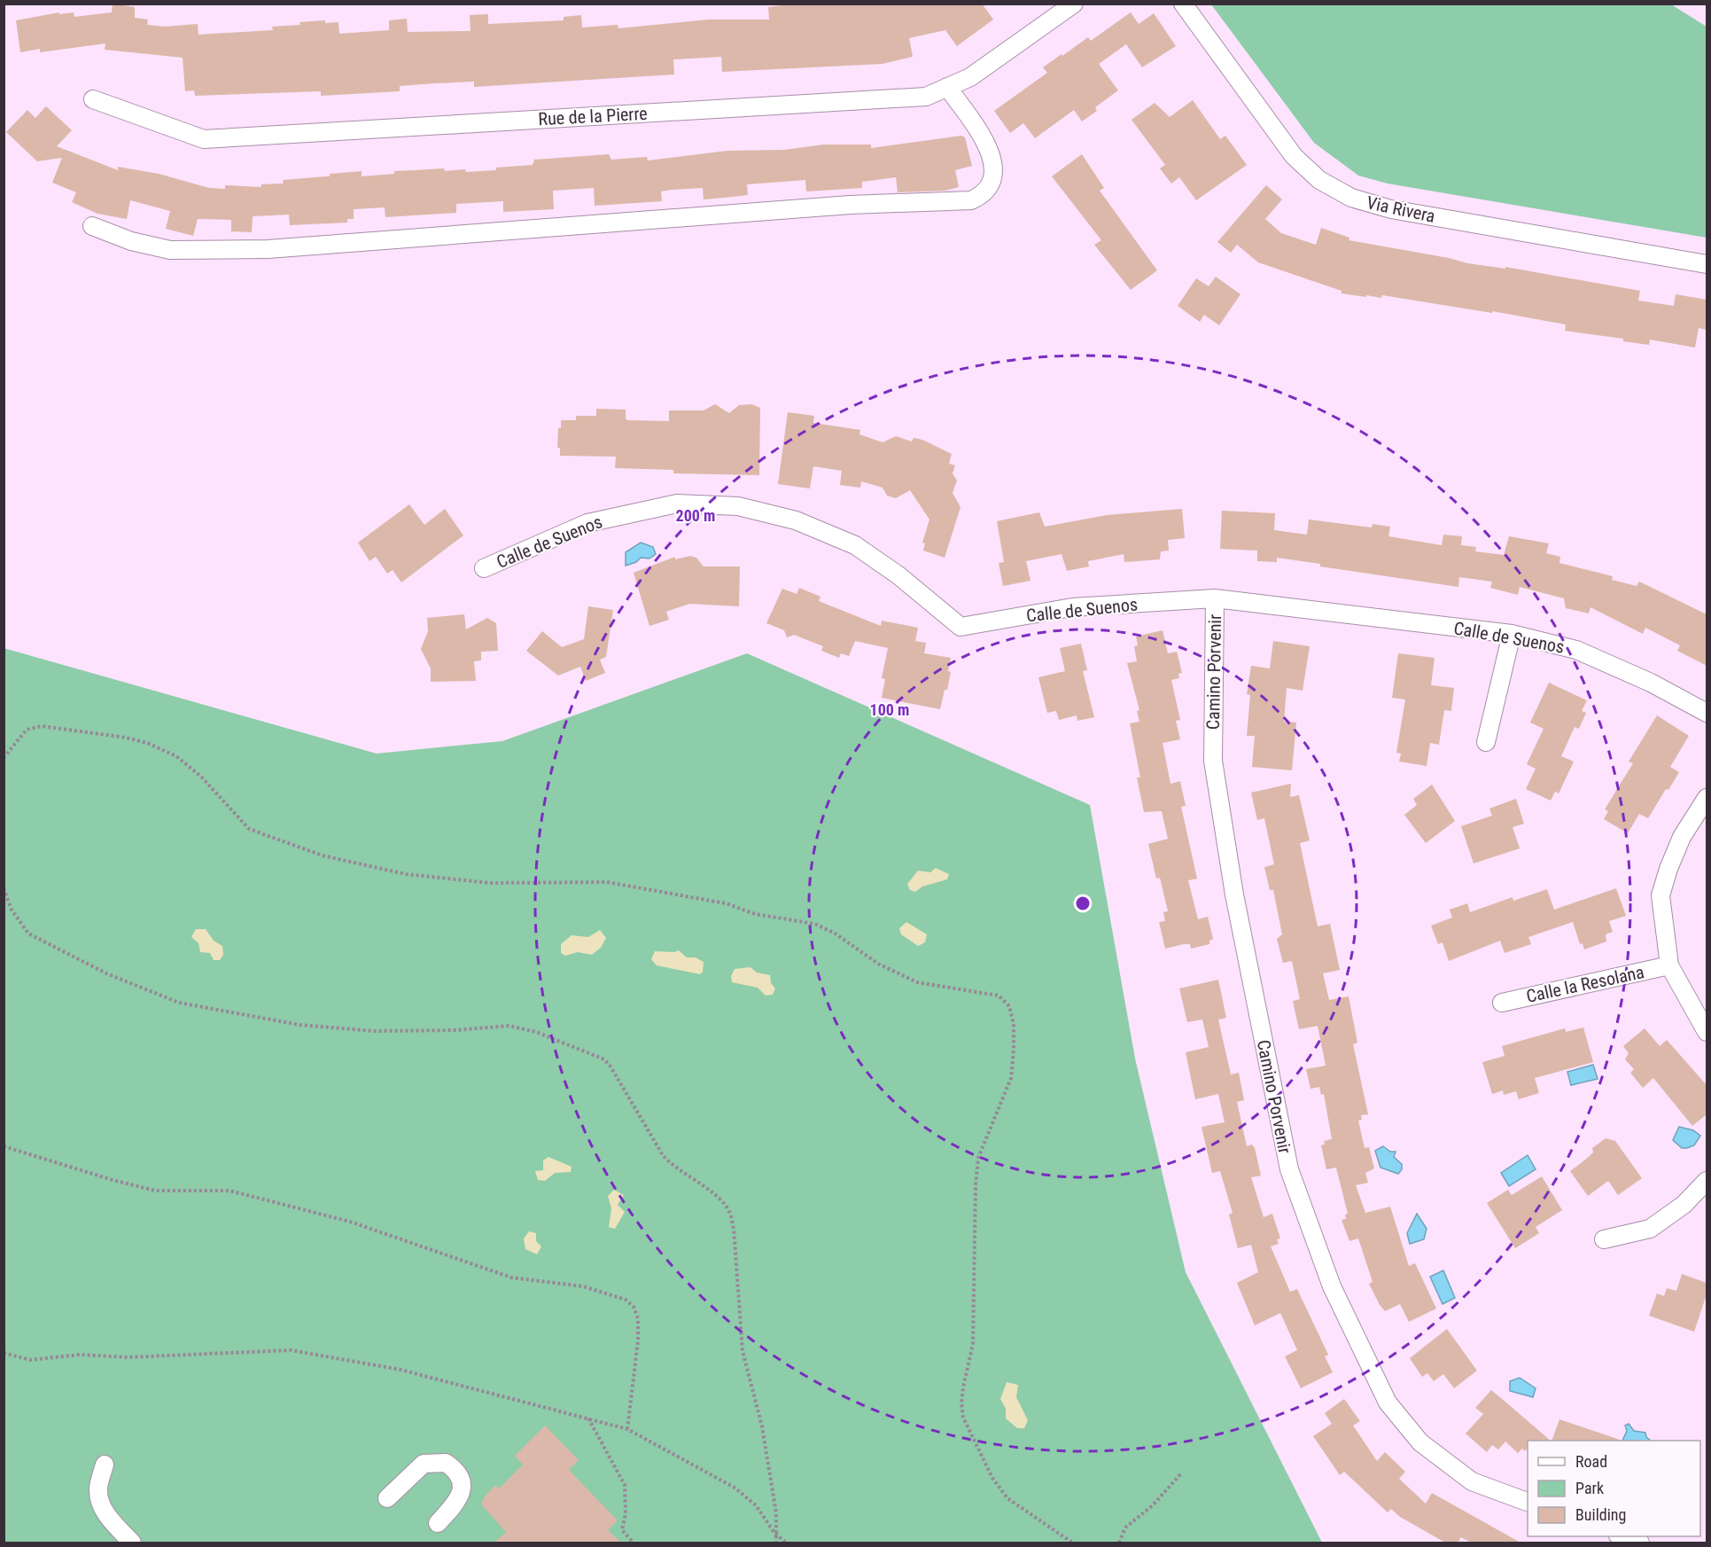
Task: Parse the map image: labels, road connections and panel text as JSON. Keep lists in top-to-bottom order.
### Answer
{
  "streets": {
    "street": [
      "Rue de la Pierre",
      "Via Rivera",
      "Calle de Suenos",
      "Camino Porvenir",
      "Calle la Resolana"
    ]
  },
  "crossings": [
    ["Calle de Suenos", "Camino Porvenir"]
  ],
  "legend": ["Road", "Park", "Building"],
  "rings": ["200 m", "100 m"]
}
